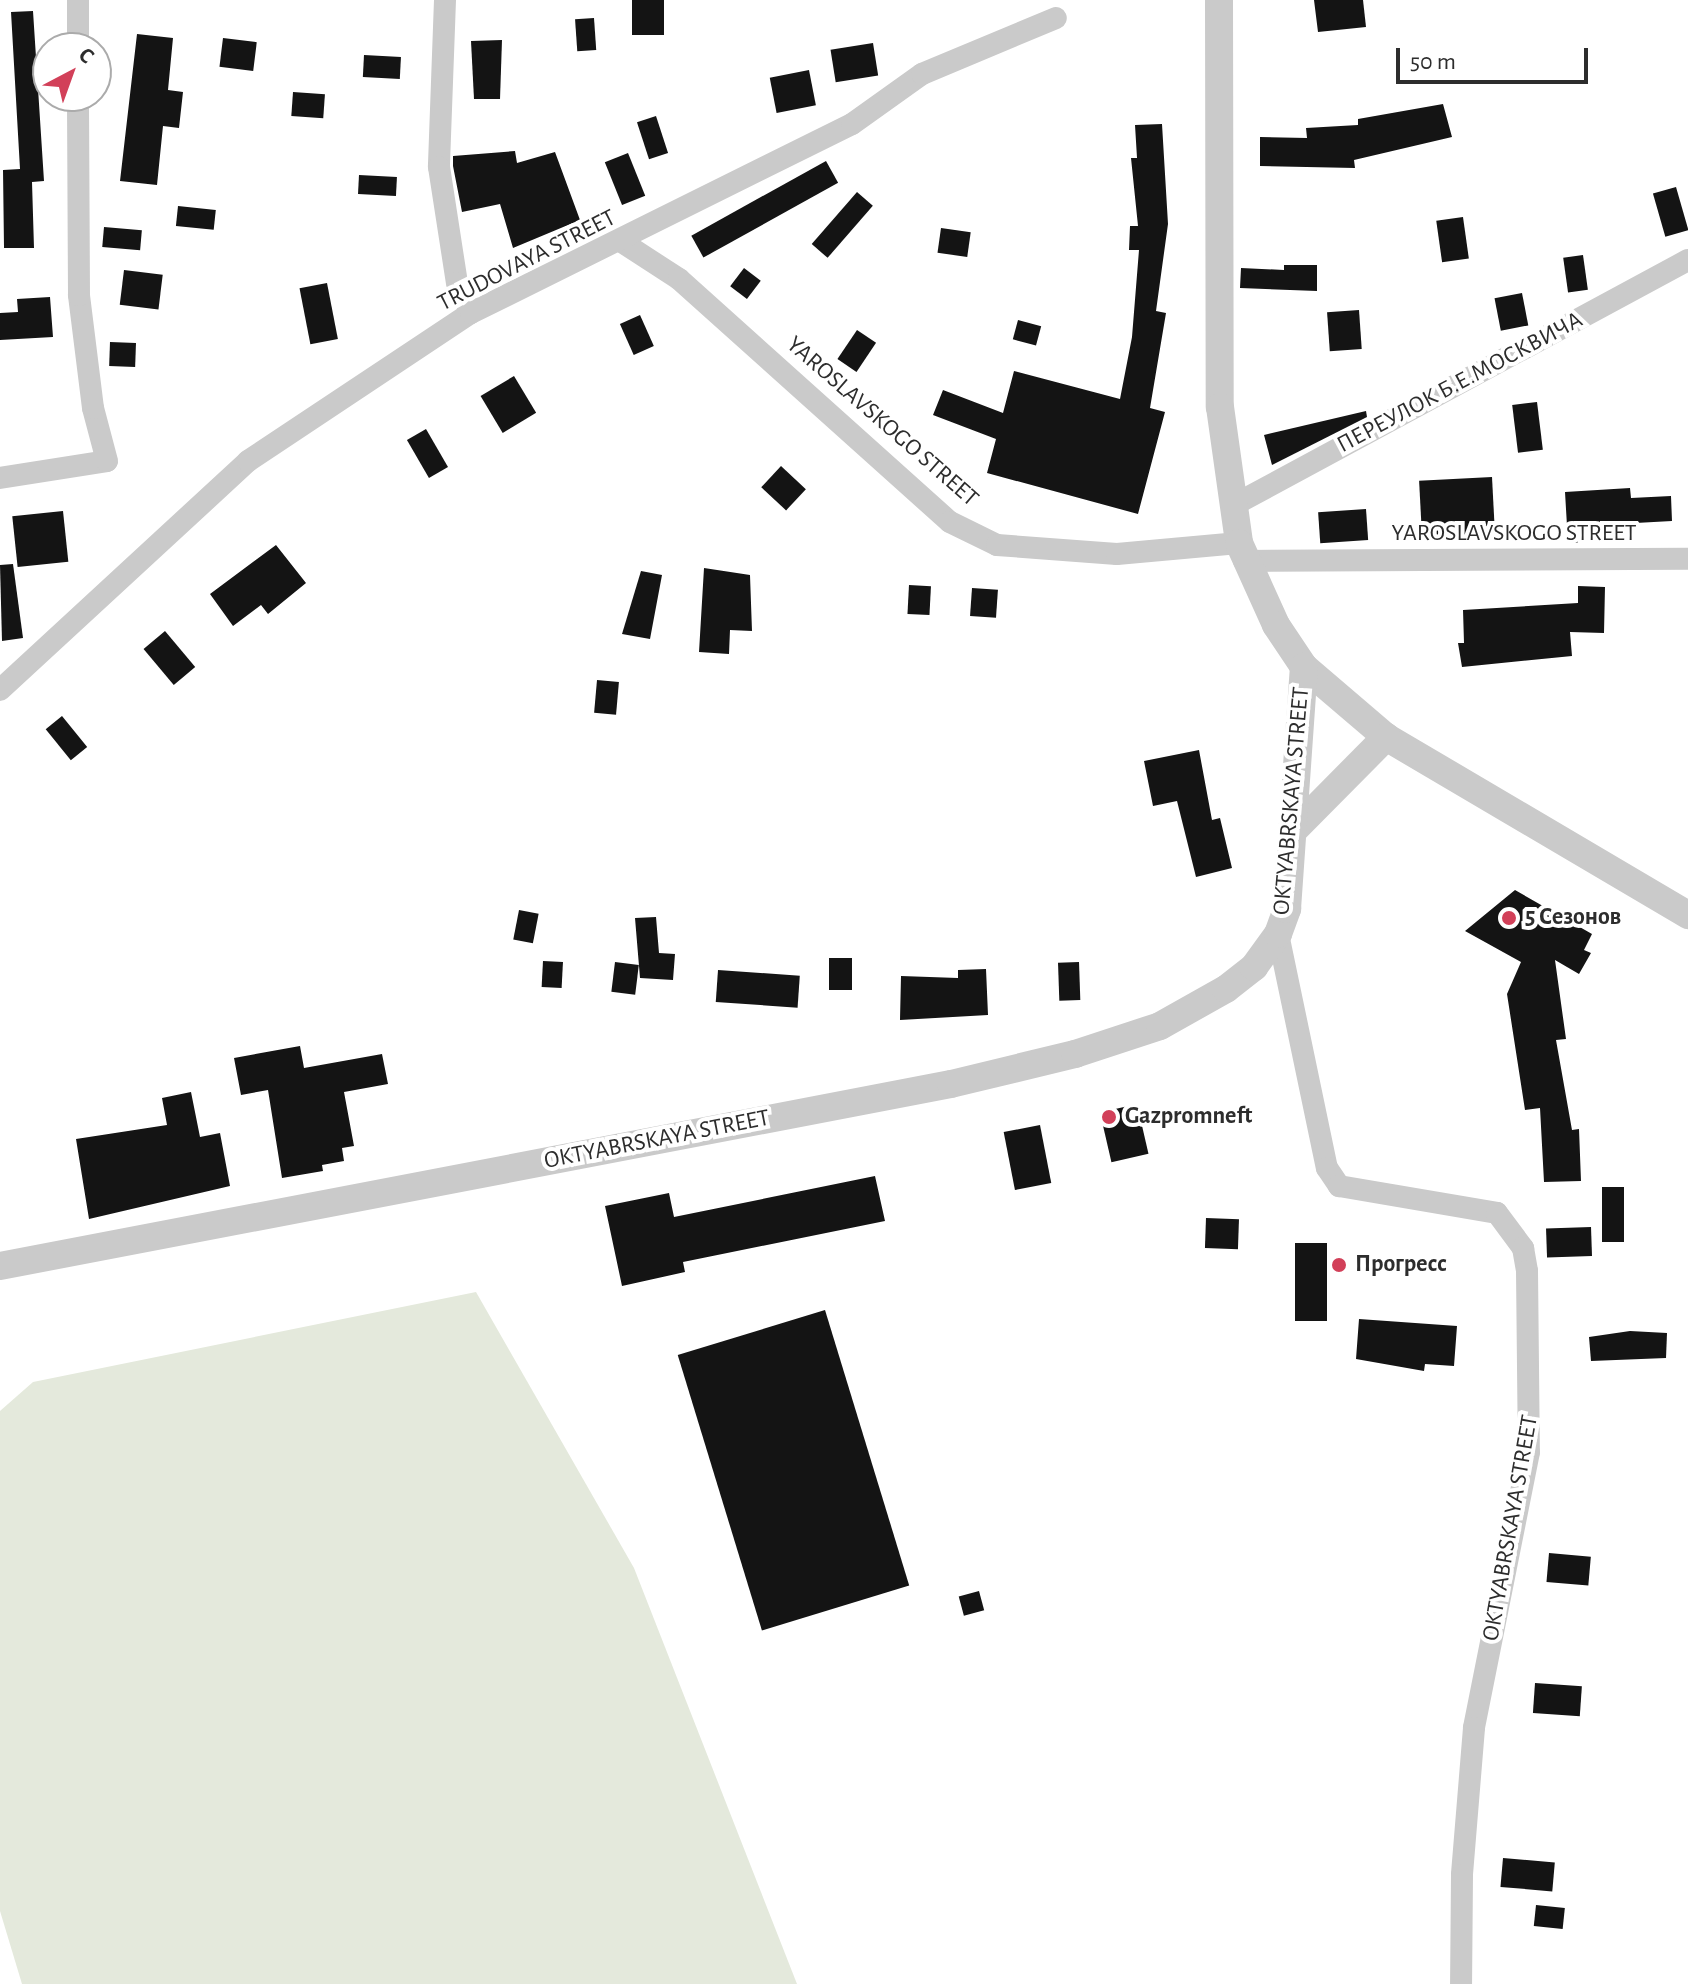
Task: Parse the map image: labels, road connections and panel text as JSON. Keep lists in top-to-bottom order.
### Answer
{
  "streets": {
    "street": [
      "TRUDOVAYA STREET",
      "ПЕРЕУЛОК Б.Е.МОСКВИЧА",
      "YAROSLAVSKOGO STREET",
      "OKTYABRSKAYA STREET"
    ]
  },
  "crossings": [
    ["TRUDOVAYA STREET", "YAROSLAVSKOGO STREET"]
  ],
  "places": ["5 Сезонов", "Gazpromneft", "Прогресс"],
  "scale_bar": "50 m",
  "north": "top right"
}
